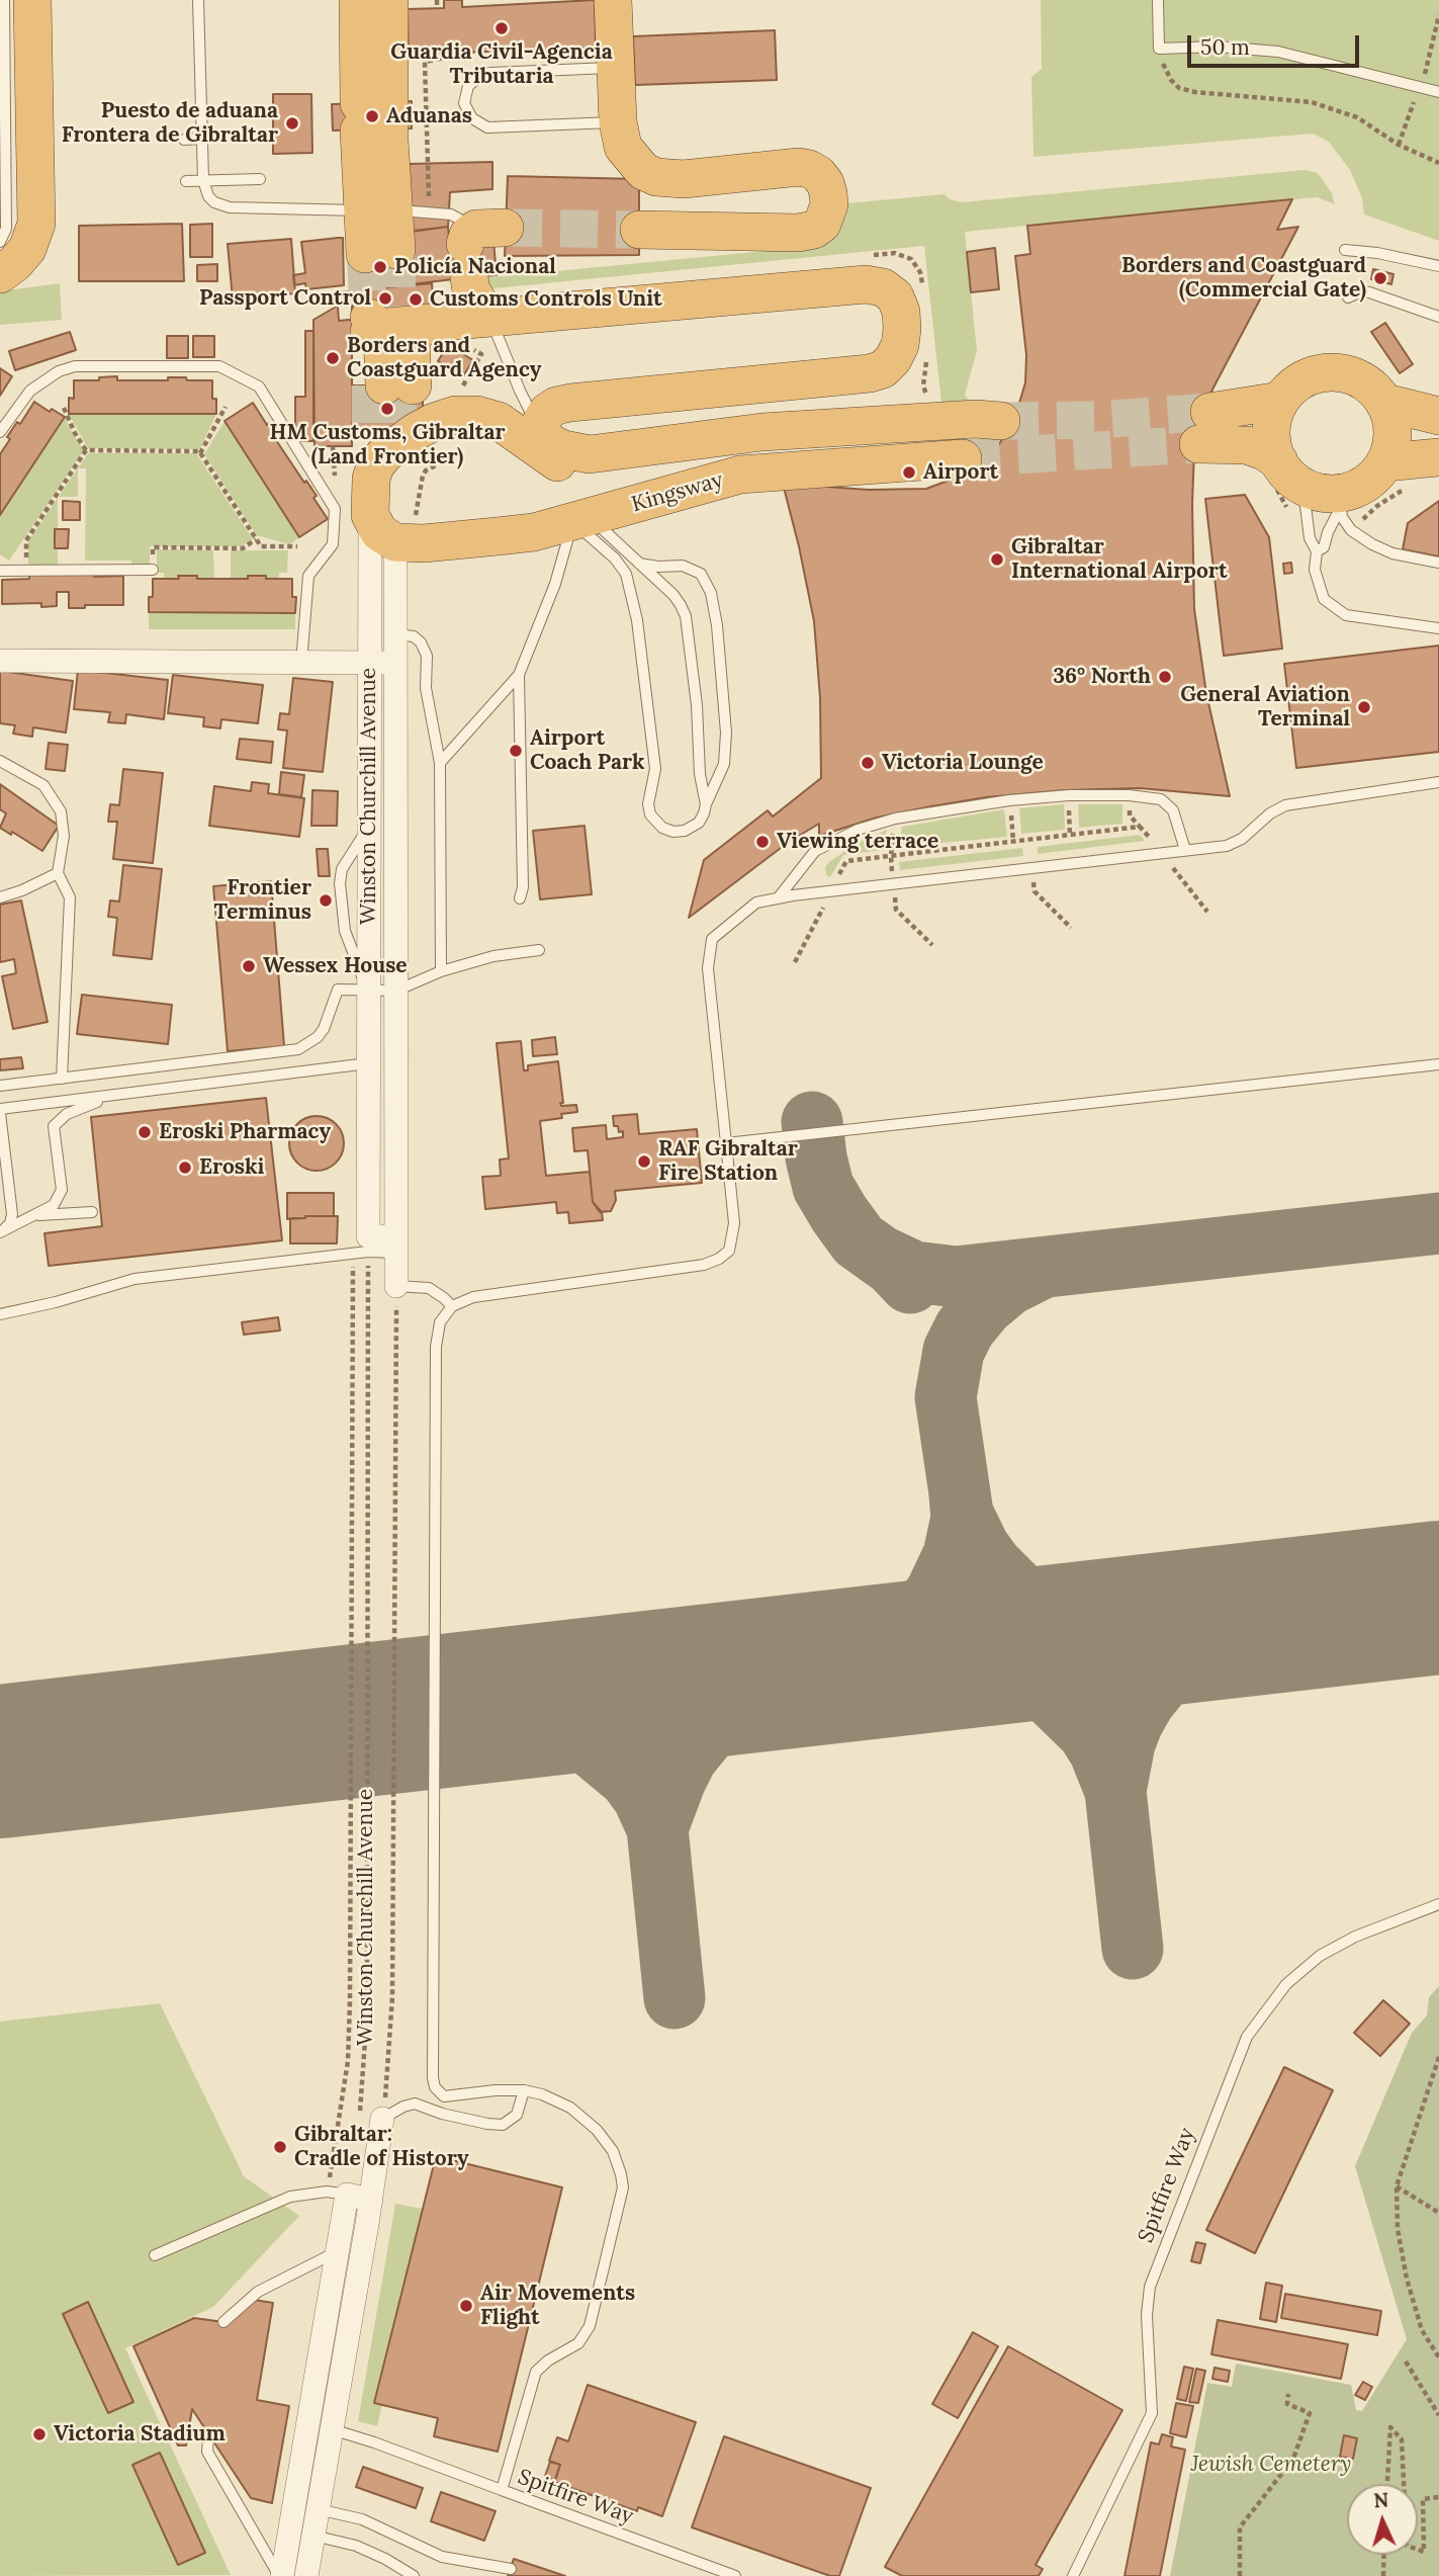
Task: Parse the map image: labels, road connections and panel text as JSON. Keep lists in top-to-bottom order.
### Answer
{
  "streets": {
    "highway": ["Kingsway", "Winston Churchill Avenue"],
    "lane": ["Spitfire Way"]
  },
  "crossings": [
    ["Kingsway", "Winston Churchill Avenue"]
  ],
  "parks": ["Jewish Cemetery"],
  "places": [
    "Guardia Civil-Agencia Tributaria",
    "Aduanas",
    "Puesto de aduana Frontera de Gibraltar",
    "Policía Nacional",
    "Borders and Coastguard (Commercial Gate)",
    "Passport Control",
    "Customs Controls Unit",
    "Borders and Coastguard Agency",
    "HM Customs, Gibraltar (Land Frontier)",
    "Airport",
    "Gibraltar International Airport",
    "36° North",
    "General Aviation Terminal",
    "Airport Coach Park",
    "Victoria Lounge",
    "Viewing terrace",
    "Frontier Terminus",
    "Wessex House",
    "Eroski Pharmacy",
    "RAF Gibraltar Fire Station",
    "Eroski",
    "Gibraltar: Cradle of History",
    "Air Movements Flight",
    "Victoria Stadium"
  ],
  "scale_bar": "50 m",
  "north": "top"
}
